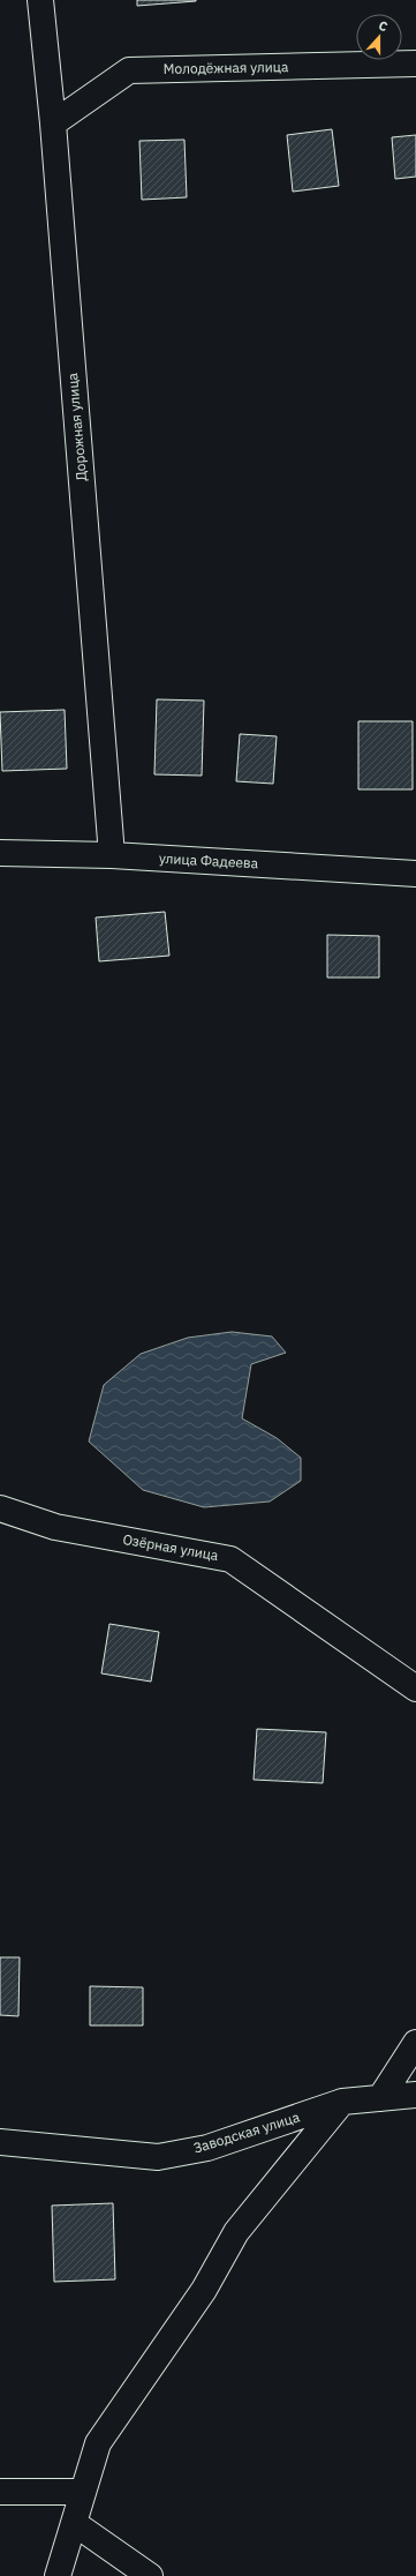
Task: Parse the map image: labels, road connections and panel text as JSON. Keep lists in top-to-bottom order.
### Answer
{
  "streets": {
    "street": [
      "Молодёжная улица",
      "Дорожная улица",
      "улица Фадеева",
      "Озёрная улица",
      "Заводская улица"
    ]
  },
  "crossings": [
    ["Молодёжная улица", "Дорожная улица"],
    ["Дорожная улица", "улица Фадеева"]
  ],
  "north": "top"
}
